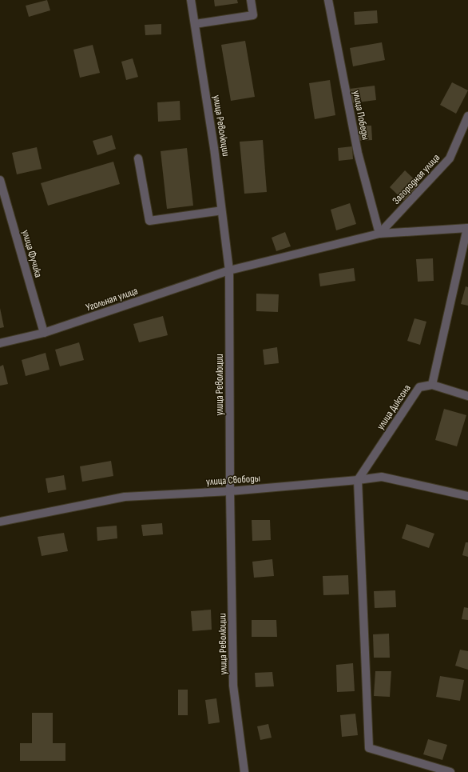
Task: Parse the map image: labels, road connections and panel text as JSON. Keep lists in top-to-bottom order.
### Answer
{
  "streets": {
    "street": [
      "улица Победы",
      "улица Революции",
      "Загородная улица",
      "улица Фучика",
      "Угольная улица",
      "улица Диксона",
      "улица Свободы"
    ]
  },
  "crossings": [
    ["улица Победы", "Загородная улица"],
    ["улица Победы", "Угольная улица"],
    ["улица Революции", "Угольная улица"],
    ["улица Революции", "улица Свободы"],
    ["Загородная улица", "Угольная улица"],
    ["улица Фучика", "Угольная улица"],
    ["улица Диксона", "улица Свободы"]
  ]
}
